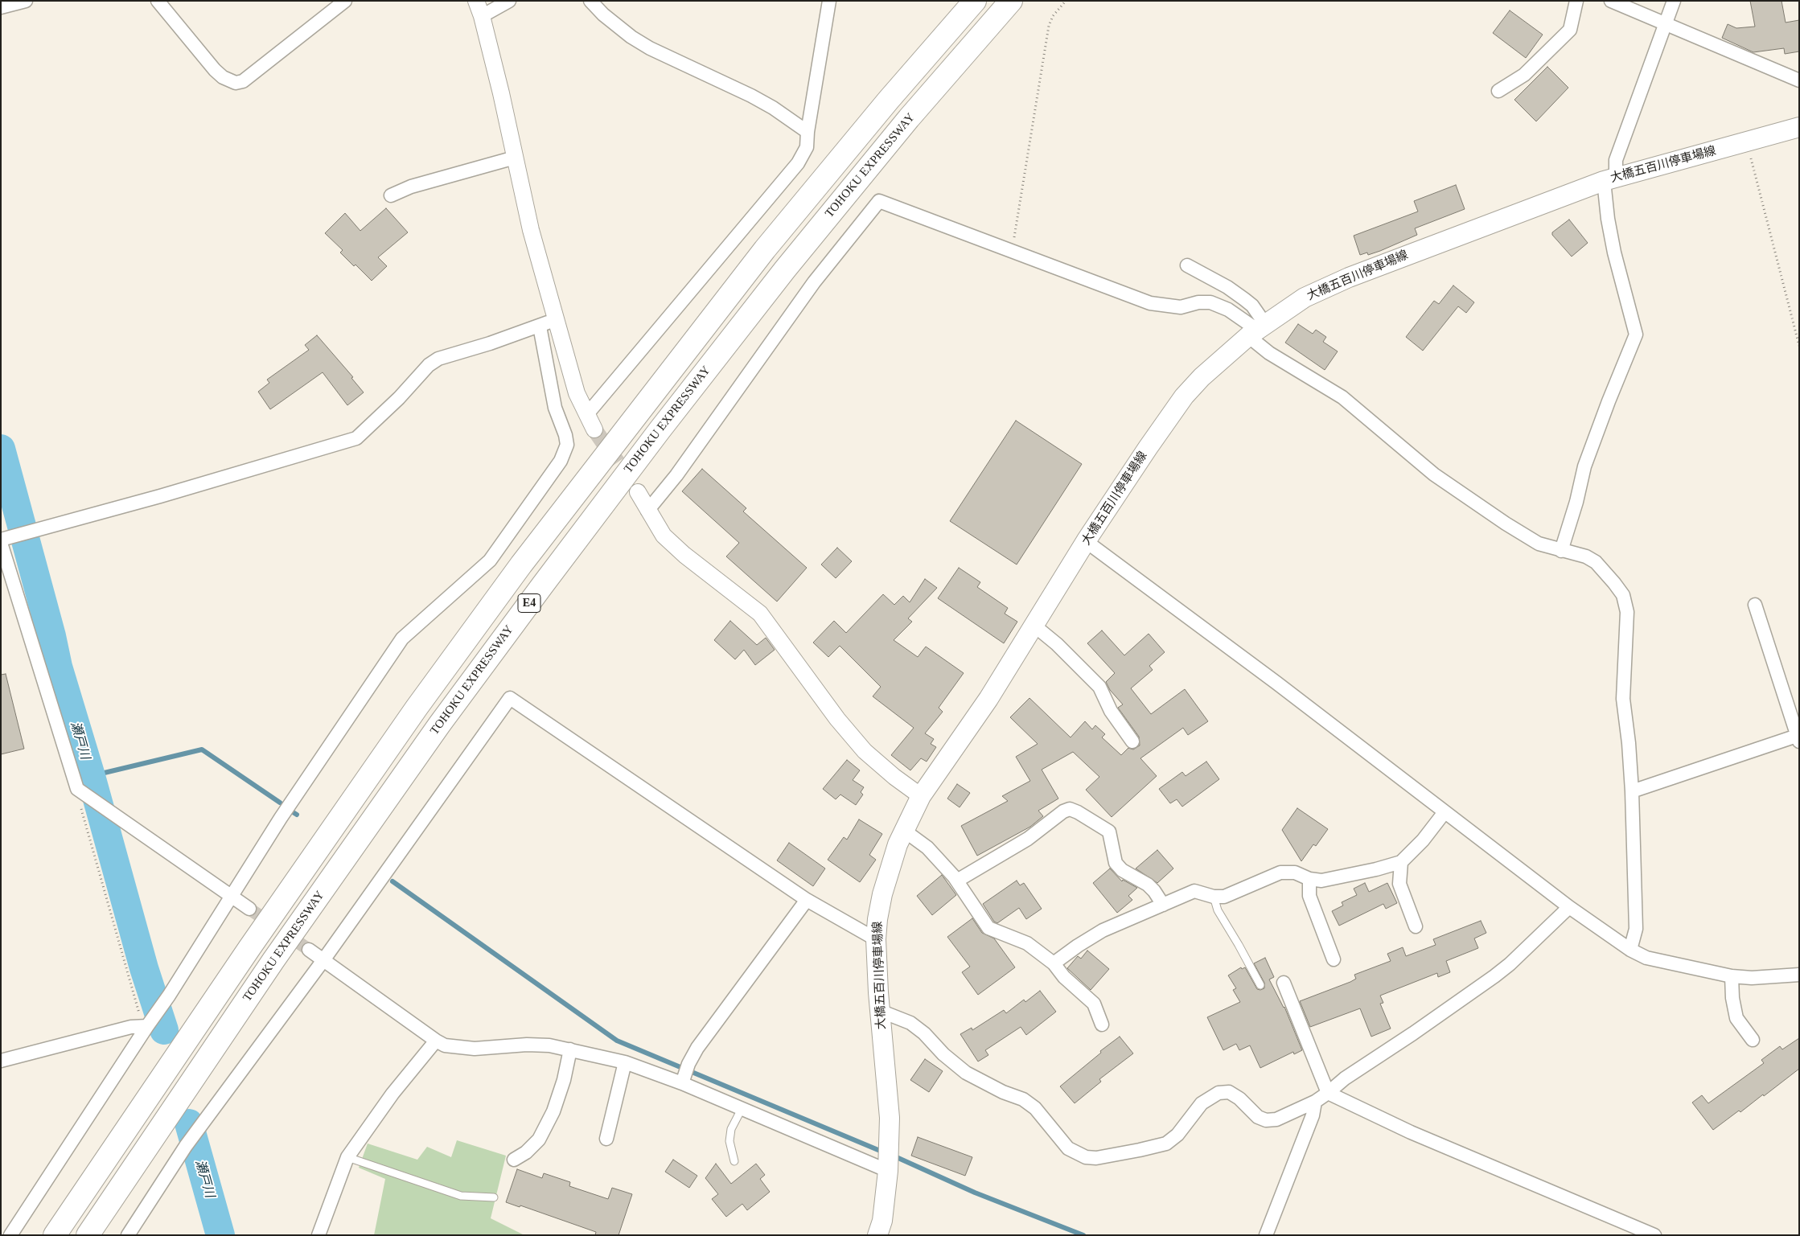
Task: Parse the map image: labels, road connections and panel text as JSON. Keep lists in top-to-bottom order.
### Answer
{
  "streets": {
    "highway": ["TOHOKU EXPRESSWAY", "E4"],
    "main road": ["大橋五百川停車場線"]
  },
  "water": ["瀬戸川"]
}
